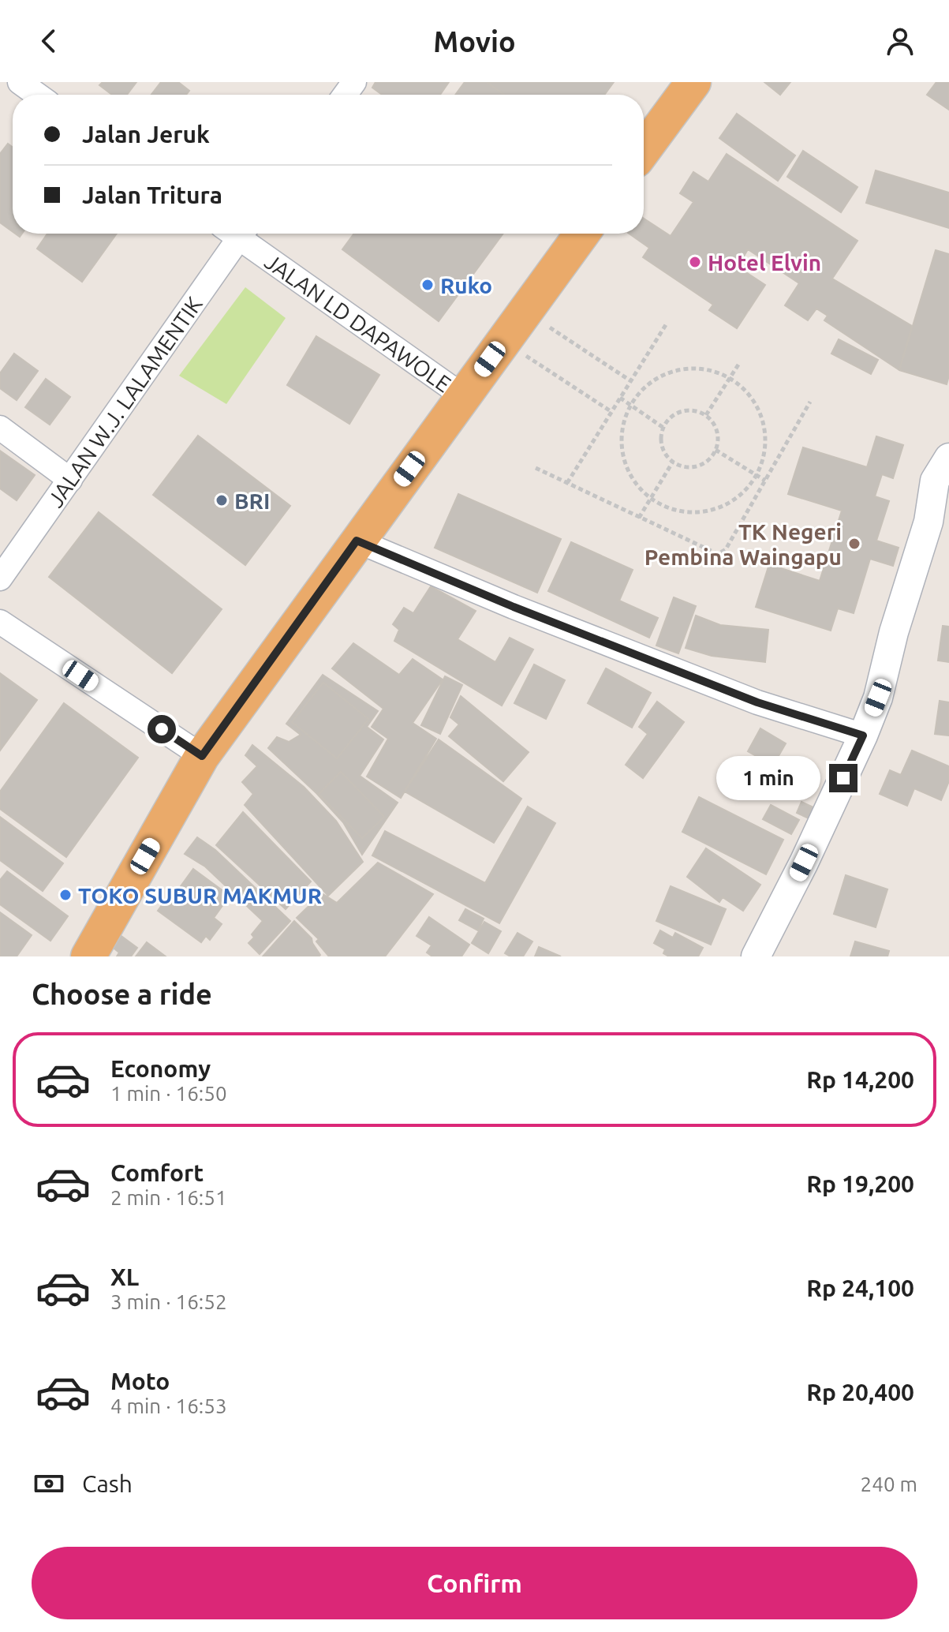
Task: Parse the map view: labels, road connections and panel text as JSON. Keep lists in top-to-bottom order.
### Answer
{
  "streets": {
    "street": ["JALAN LD DAPAWOLE", "JALAN W.J. LALAMENTIK"]
  },
  "places": [
    "Hotel Elvin",
    "Ruko",
    "BRI",
    "TK Negeri Pembina Waingapu",
    "TOKO SUBUR MAKMUR"
  ],
  "page": {
    "header": "Movio",
    "banner": ["Jalan Jeruk", "Jalan Tritura"],
    "bubble": "1 min",
    "heading": "Choose a ride",
    "list": [
      {
        "name": "Economy",
        "note": "1 min · 16:50",
        "value": "Rp 14,200"
      },
      {
        "name": "Comfort",
        "note": "2 min · 16:51",
        "value": "Rp 19,200"
      },
      {
        "name": "XL",
        "note": "3 min · 16:52",
        "value": "Rp 24,100"
      },
      {
        "name": "Moto",
        "note": "4 min · 16:53",
        "value": "Rp 20,400"
      }
    ],
    "pay": ["Cash", "240 m"],
    "buttons": "Confirm"
  }
}
